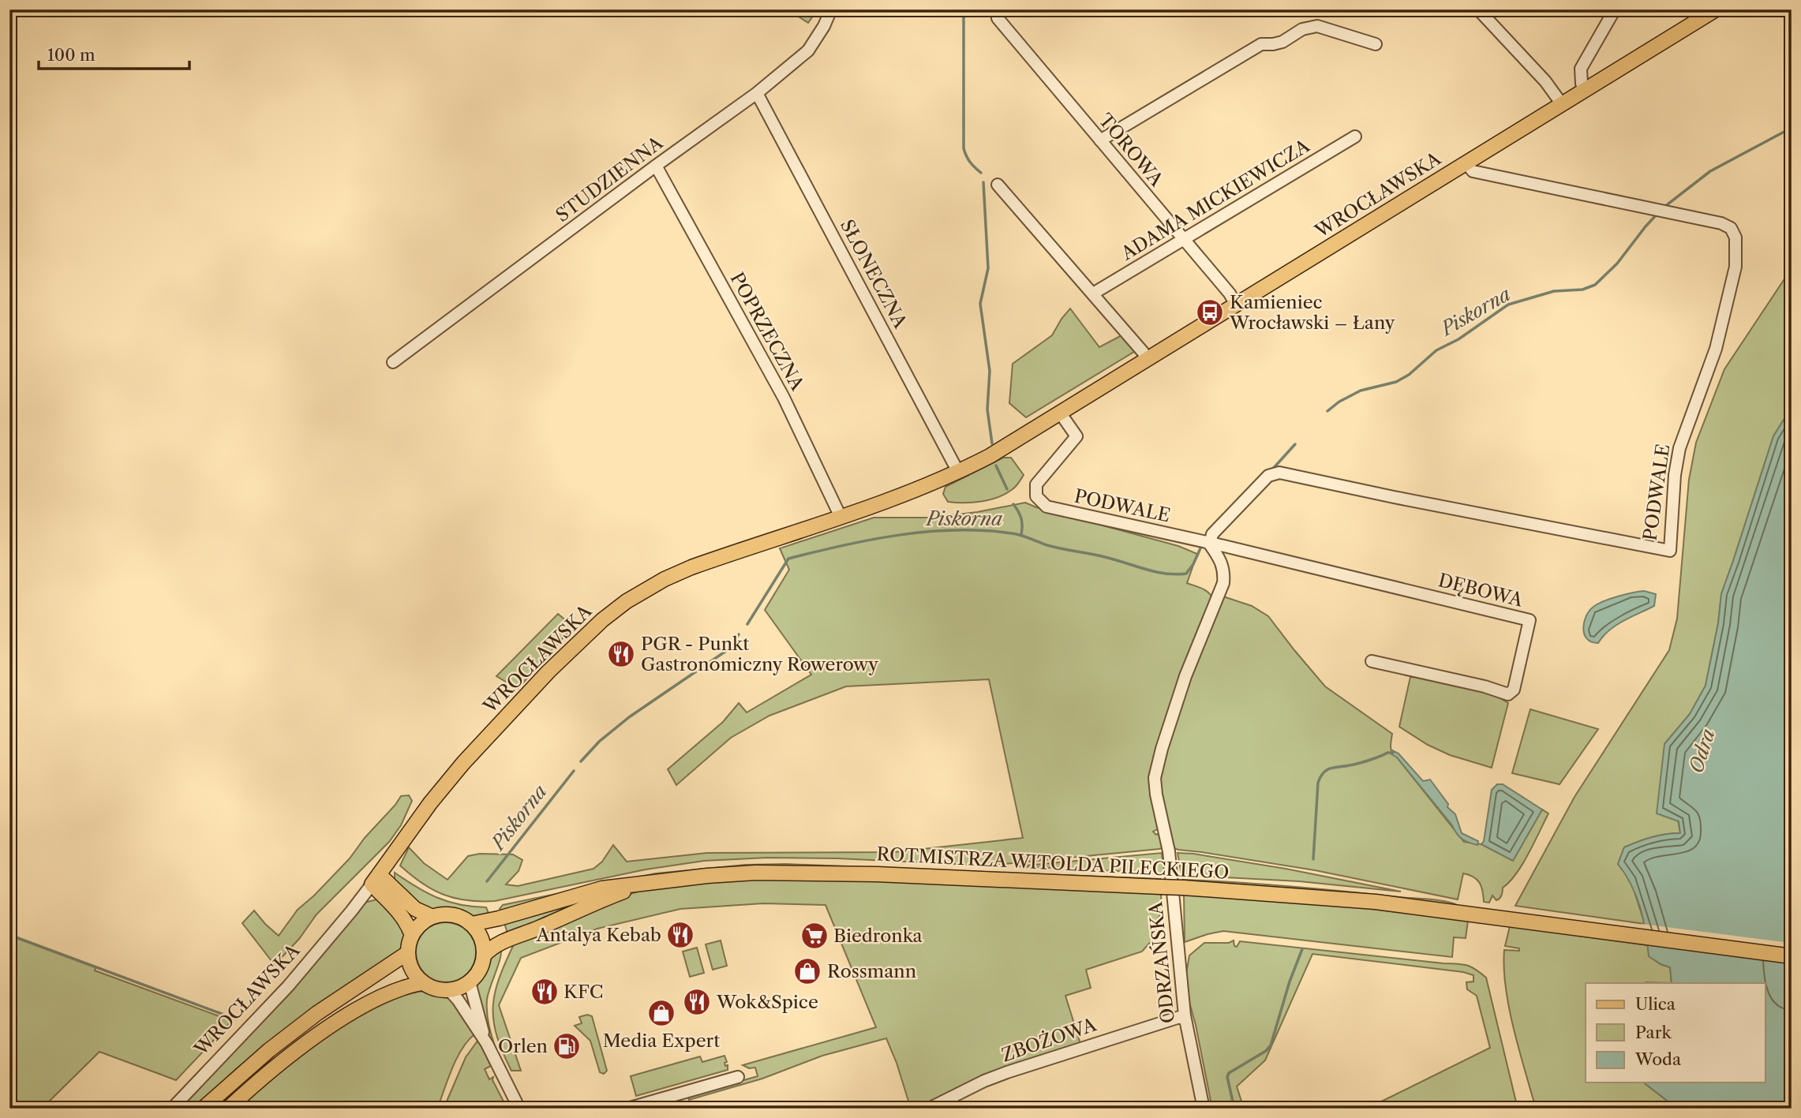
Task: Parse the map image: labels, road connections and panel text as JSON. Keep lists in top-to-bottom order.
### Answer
{
  "streets": {
    "main road": ["WROCŁAWSKA", "ROTMISTRZA WITOLDA PILECKIEGO"],
    "street": [
      "TOROWA",
      "STUDZIENNA",
      "ADAMA MICKIEWICZA",
      "SŁONECZNA",
      "POPRZECZNA",
      "PODWALE",
      "DĘBOWA",
      "ODRZAŃSKA",
      "ZBOŻOWA"
    ]
  },
  "crossings": [
    ["TOROWA", "WROCŁAWSKA"],
    ["TOROWA", "ADAMA MICKIEWICZA"],
    ["STUDZIENNA", "SŁONECZNA"],
    ["STUDZIENNA", "POPRZECZNA"],
    ["WROCŁAWSKA", "SŁONECZNA"],
    ["WROCŁAWSKA", "POPRZECZNA"],
    ["WROCŁAWSKA", "PODWALE"],
    ["PODWALE", "DĘBOWA"],
    ["PODWALE", "ODRZAŃSKA"],
    ["DĘBOWA", "ODRZAŃSKA"],
    ["ODRZAŃSKA", "ZBOŻOWA"]
  ],
  "water": ["Piskorna", "Odra"],
  "places": {
    "bus stop": ["Kamieniec Wrocławski – Łany"],
    "restaurant": [
      "PGR - Punkt Gastronomiczny Rowerowy",
      "Antalya Kebab",
      "KFC",
      "Wok&Spice"
    ],
    "supermarket": ["Biedronka"],
    "shop": ["Rossmann", "Media Expert"],
    "fuel station": ["Orlen"]
  },
  "legend": ["Ulica", "Park", "Woda"],
  "scale_bar": "100 m"
}
